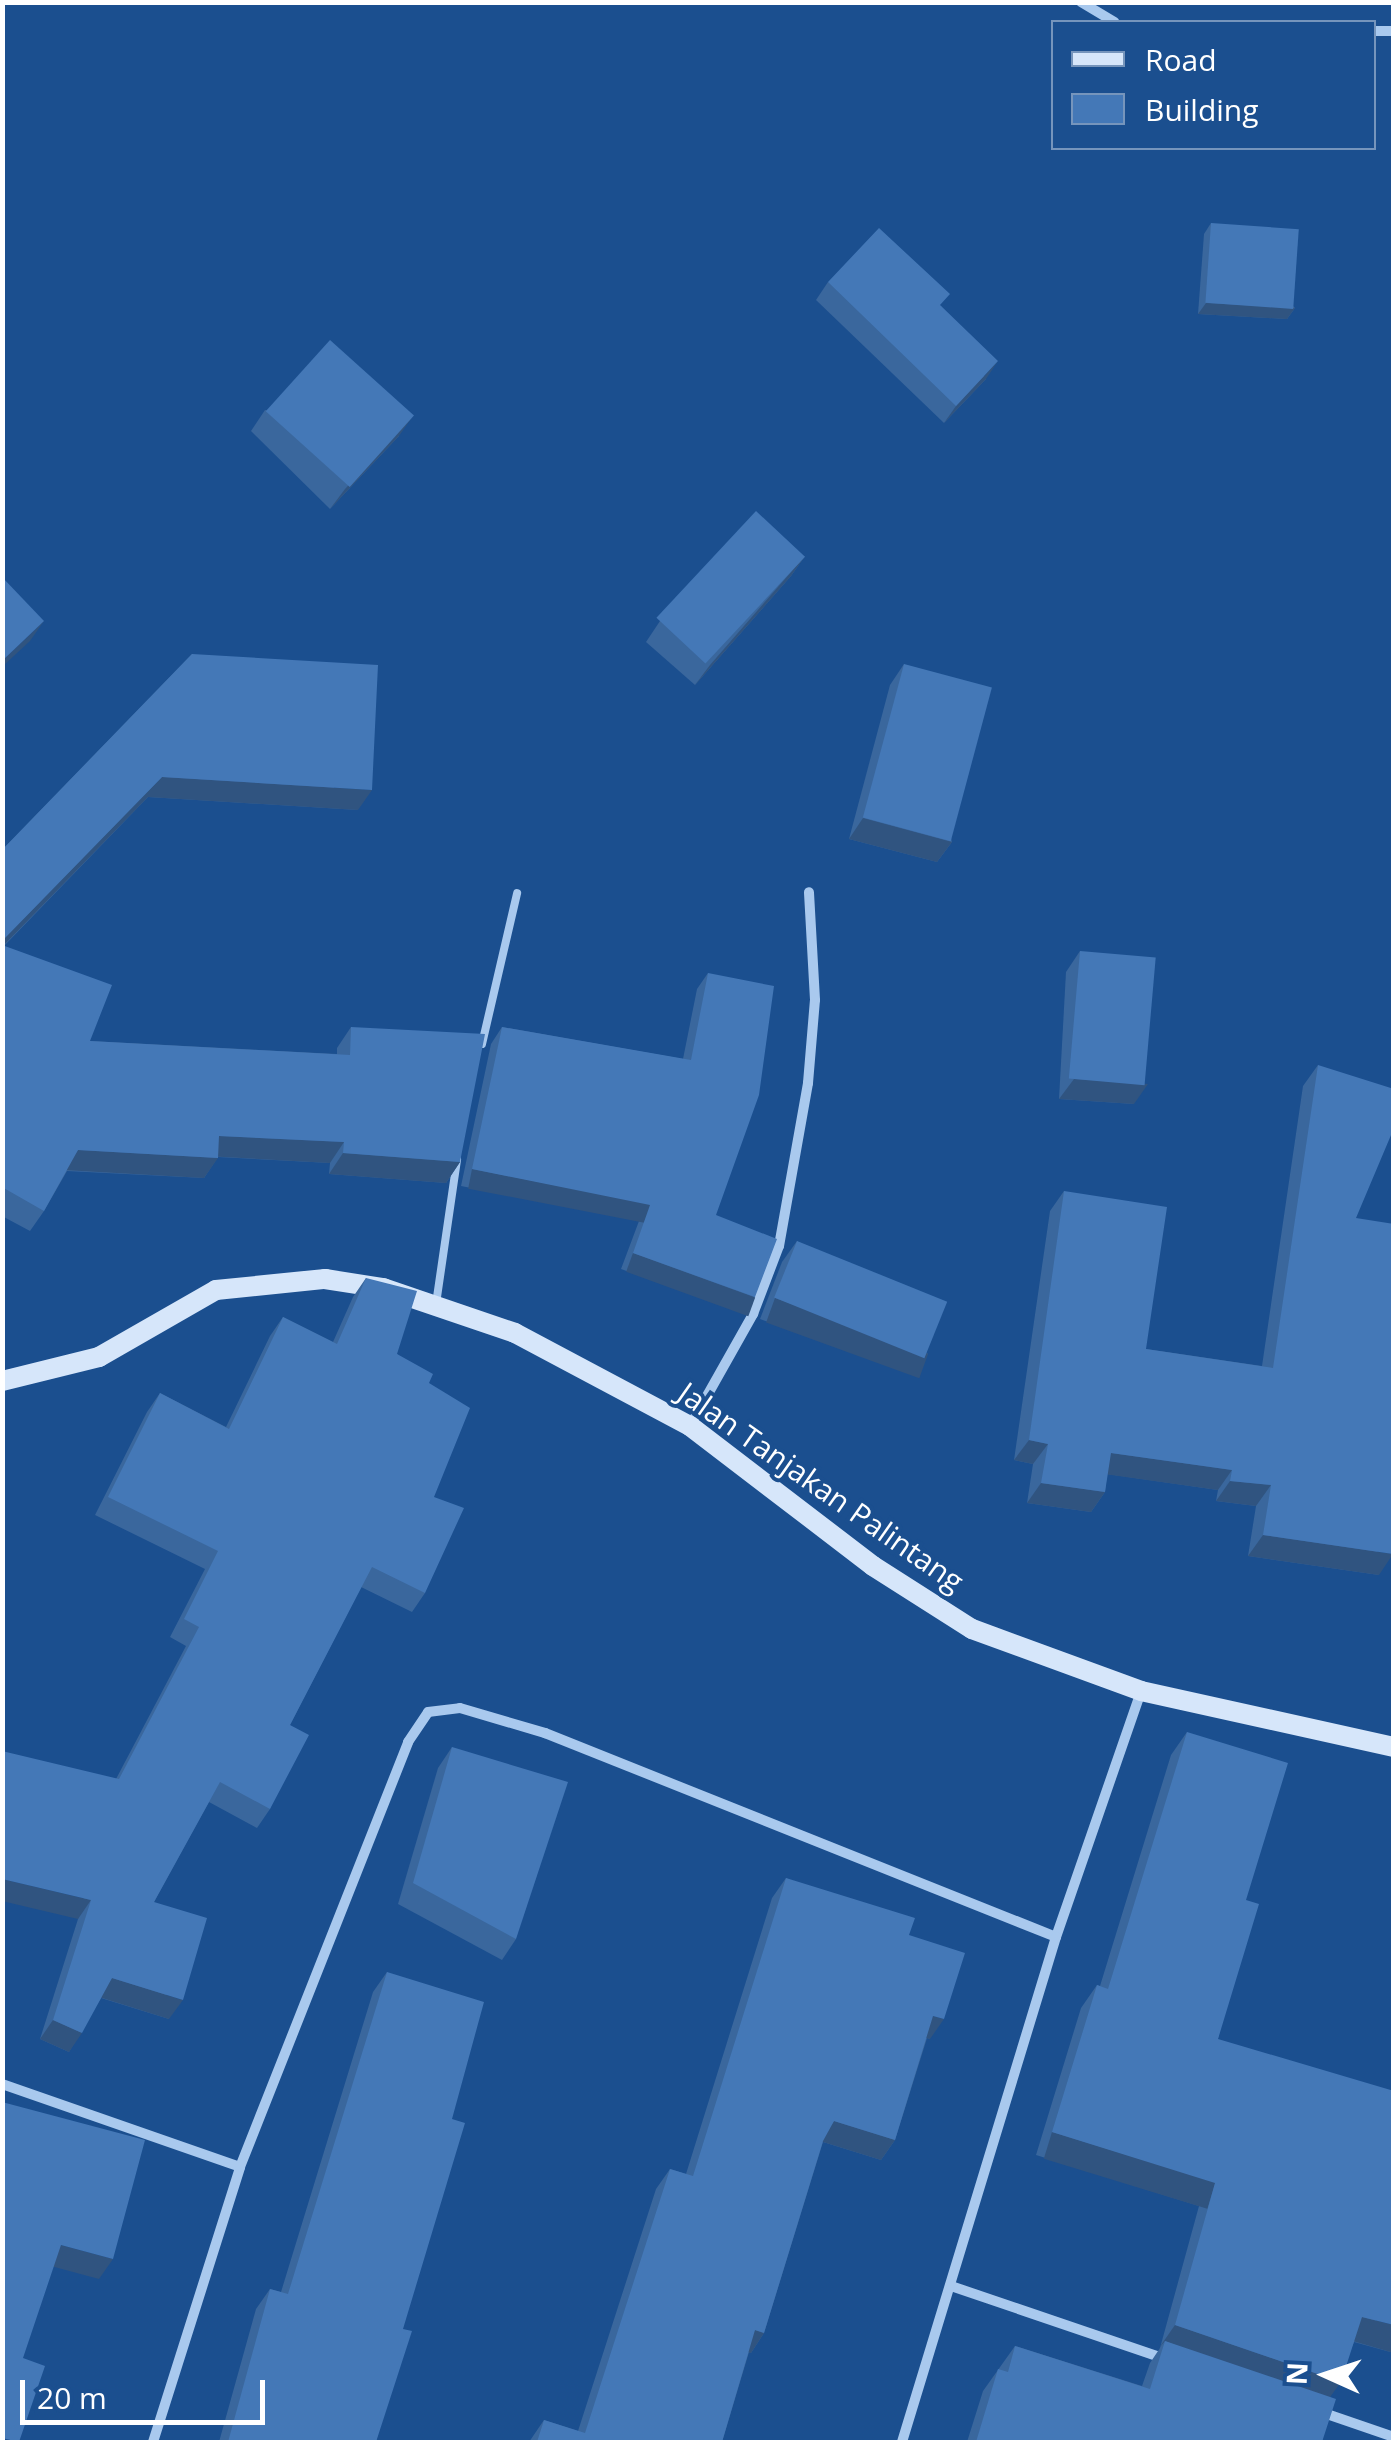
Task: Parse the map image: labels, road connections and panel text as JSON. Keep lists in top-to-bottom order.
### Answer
{
  "streets": {
    "street": ["Jalan Tanjakan Palintang"]
  },
  "legend": ["Road", "Building"],
  "scale_bar": "20 m",
  "north": "left"
}
